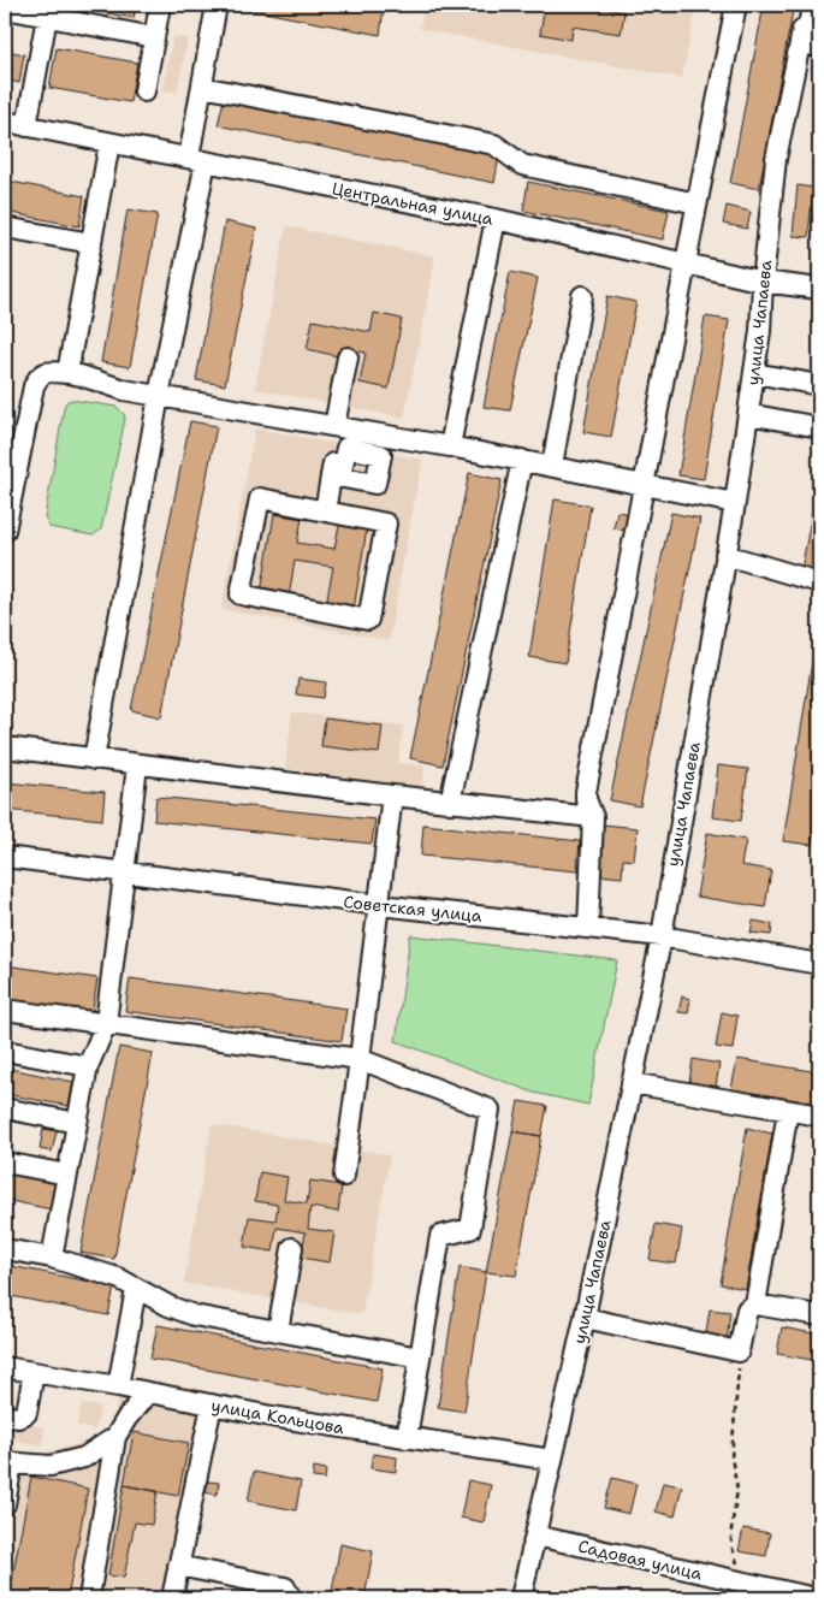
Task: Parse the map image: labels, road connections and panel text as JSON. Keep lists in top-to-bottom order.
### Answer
{
  "streets": {
    "street": [
      "Центральная улица",
      "улица Чапаева",
      "Советская улица",
      "улица Кольцова",
      "Садовая улица"
    ]
  },
  "crossings": [
    ["Центральная улица", "улица Чапаева"],
    ["улица Чапаева", "Советская улица"],
    ["улица Чапаева", "улица Кольцова"],
    ["улица Чапаева", "Садовая улица"]
  ]
}
